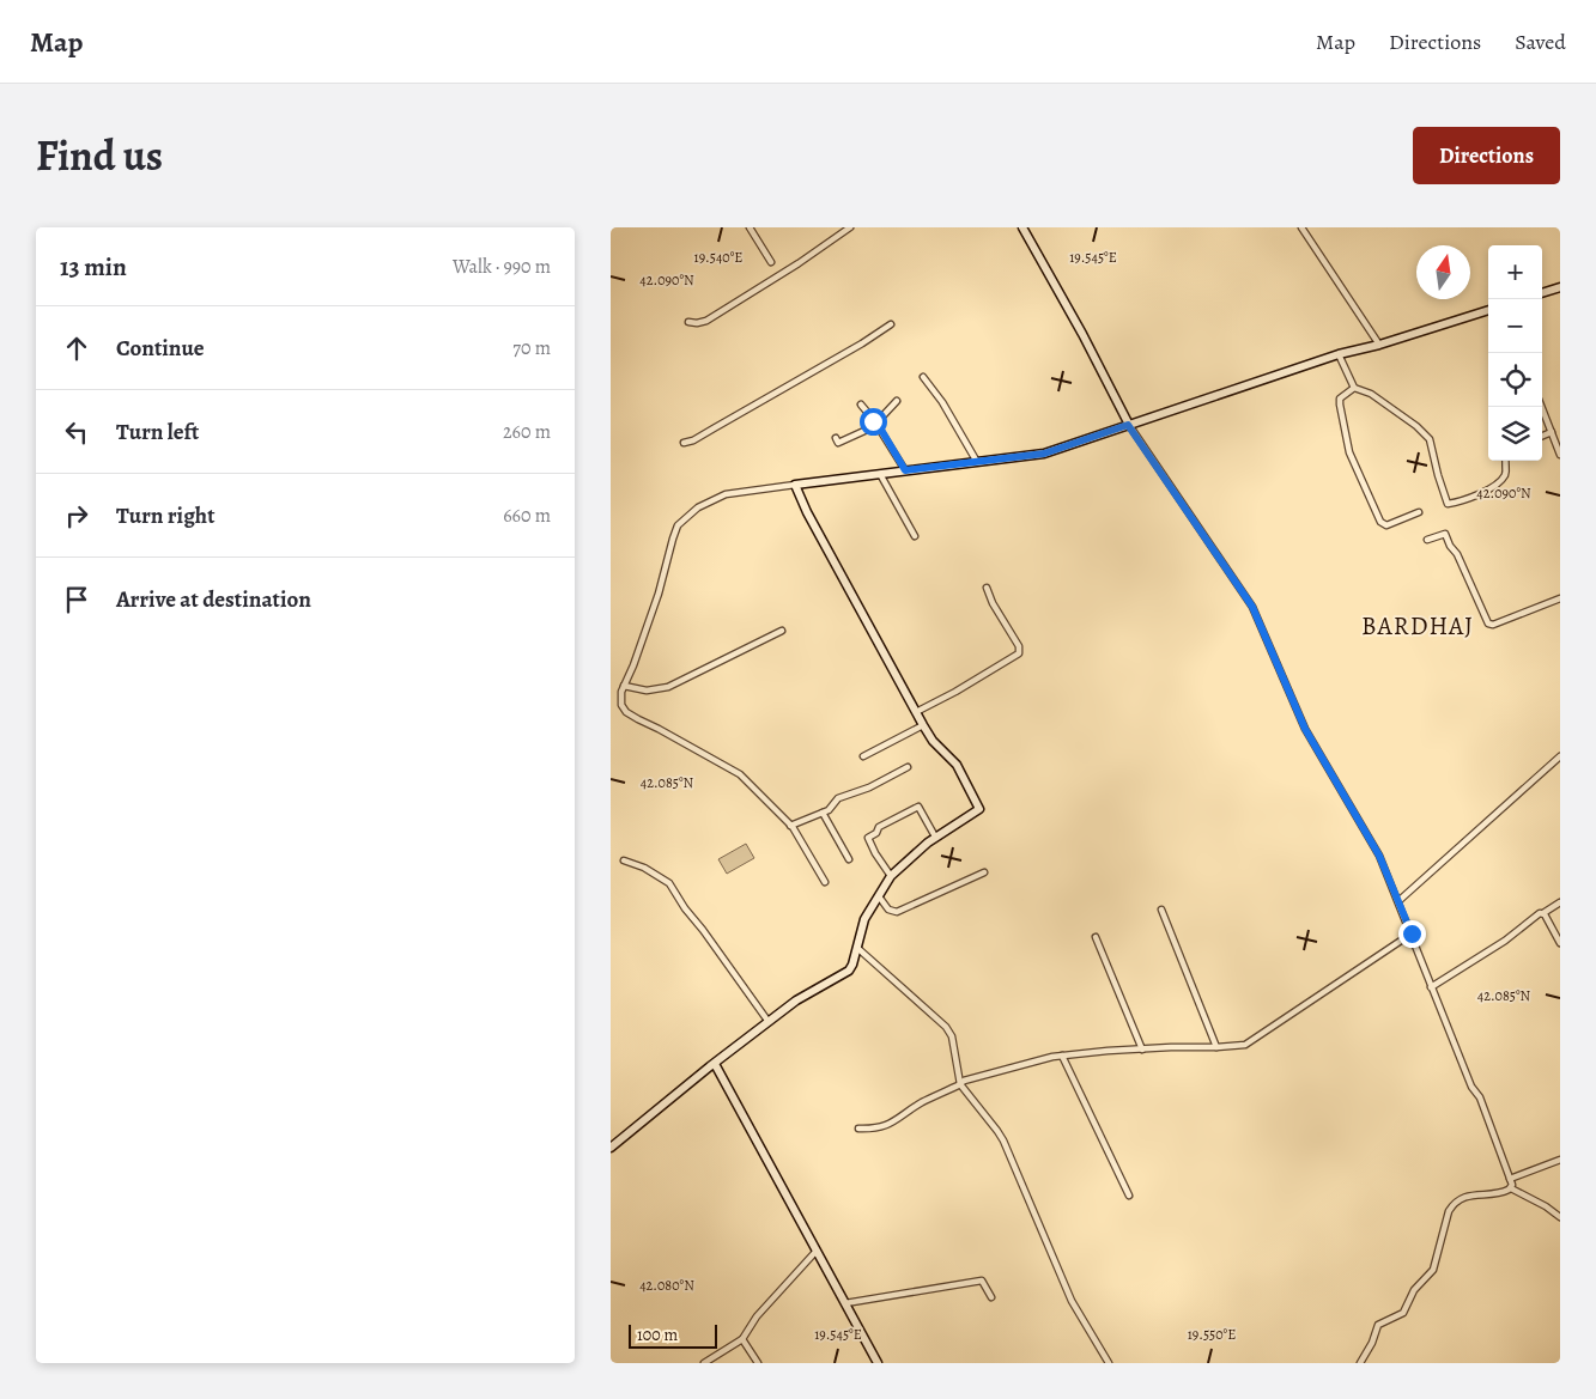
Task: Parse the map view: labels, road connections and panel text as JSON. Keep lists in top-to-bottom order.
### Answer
{
  "districts": ["BARDHAJ"],
  "scale_bar": "100 m",
  "north": "top",
  "page": {
    "header": "Map",
    "nav": ["Map", "Directions", "Saved"],
    "title": "Find us",
    "buttons": "Directions",
    "heading": ["13 min", "Walk · 990 m"],
    "map_buttons": ["+", "−"],
    "list": [
      ["Continue", "70 m"],
      ["Turn left", "260 m"],
      ["Turn right", "660 m"],
      "Arrive at destination"
    ],
    "scale": "100 m"
  },
  "coordinates": [
    "19.540°E",
    "19.545°E",
    "42.090°N",
    "42.085°N",
    "42.080°N",
    "19.550°E"
  ]
}
